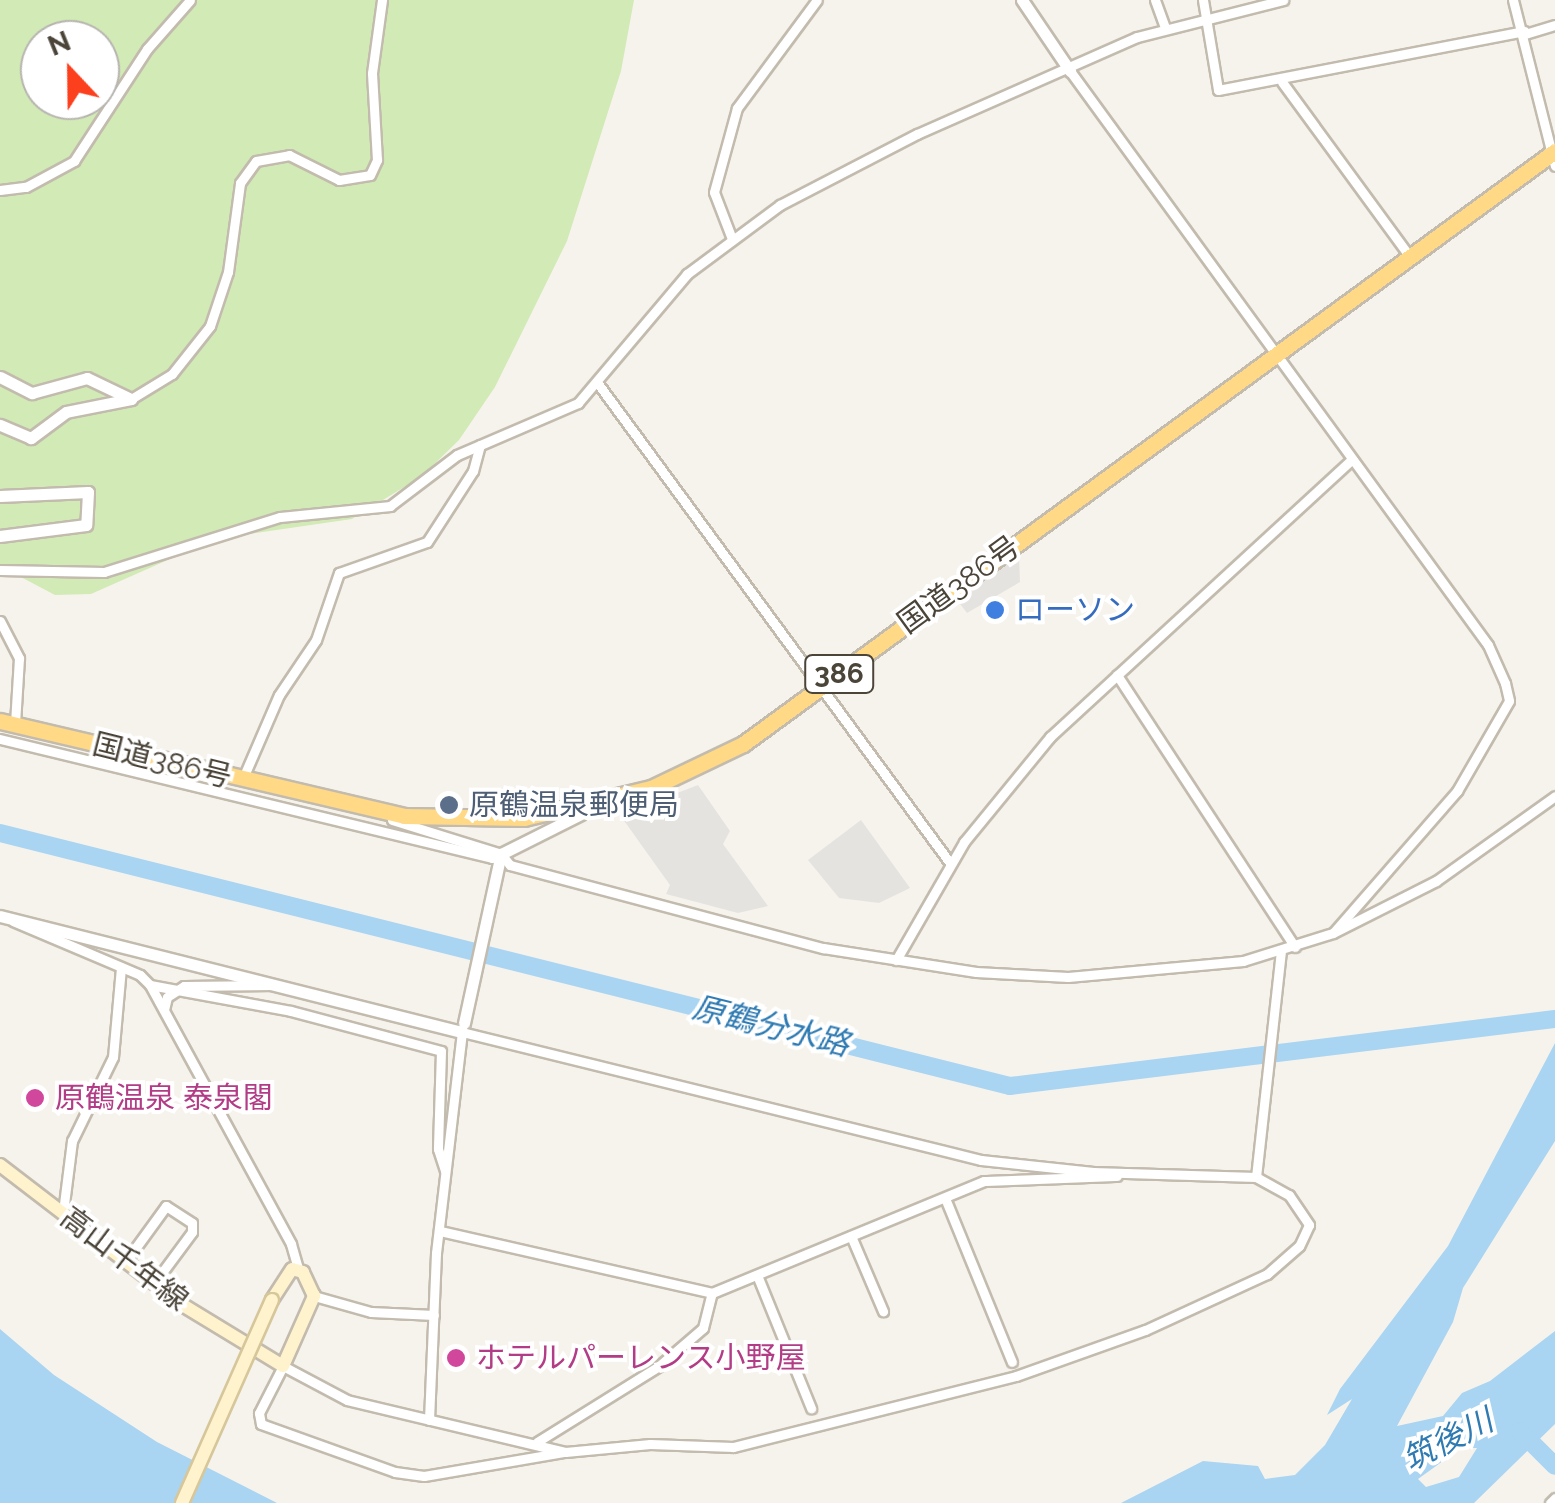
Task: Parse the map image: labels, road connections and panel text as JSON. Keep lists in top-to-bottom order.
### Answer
{
  "streets": {
    "highway": ["国道386号", "386"],
    "main road": ["高山千年線"]
  },
  "water": ["原鶴分水路", "筑後川"],
  "places": [
    "ローソン",
    "原鶴温泉郵便局",
    "原鶴温泉 泰泉閣",
    "ホテルパーレンス小野屋"
  ],
  "north": "top"
}
